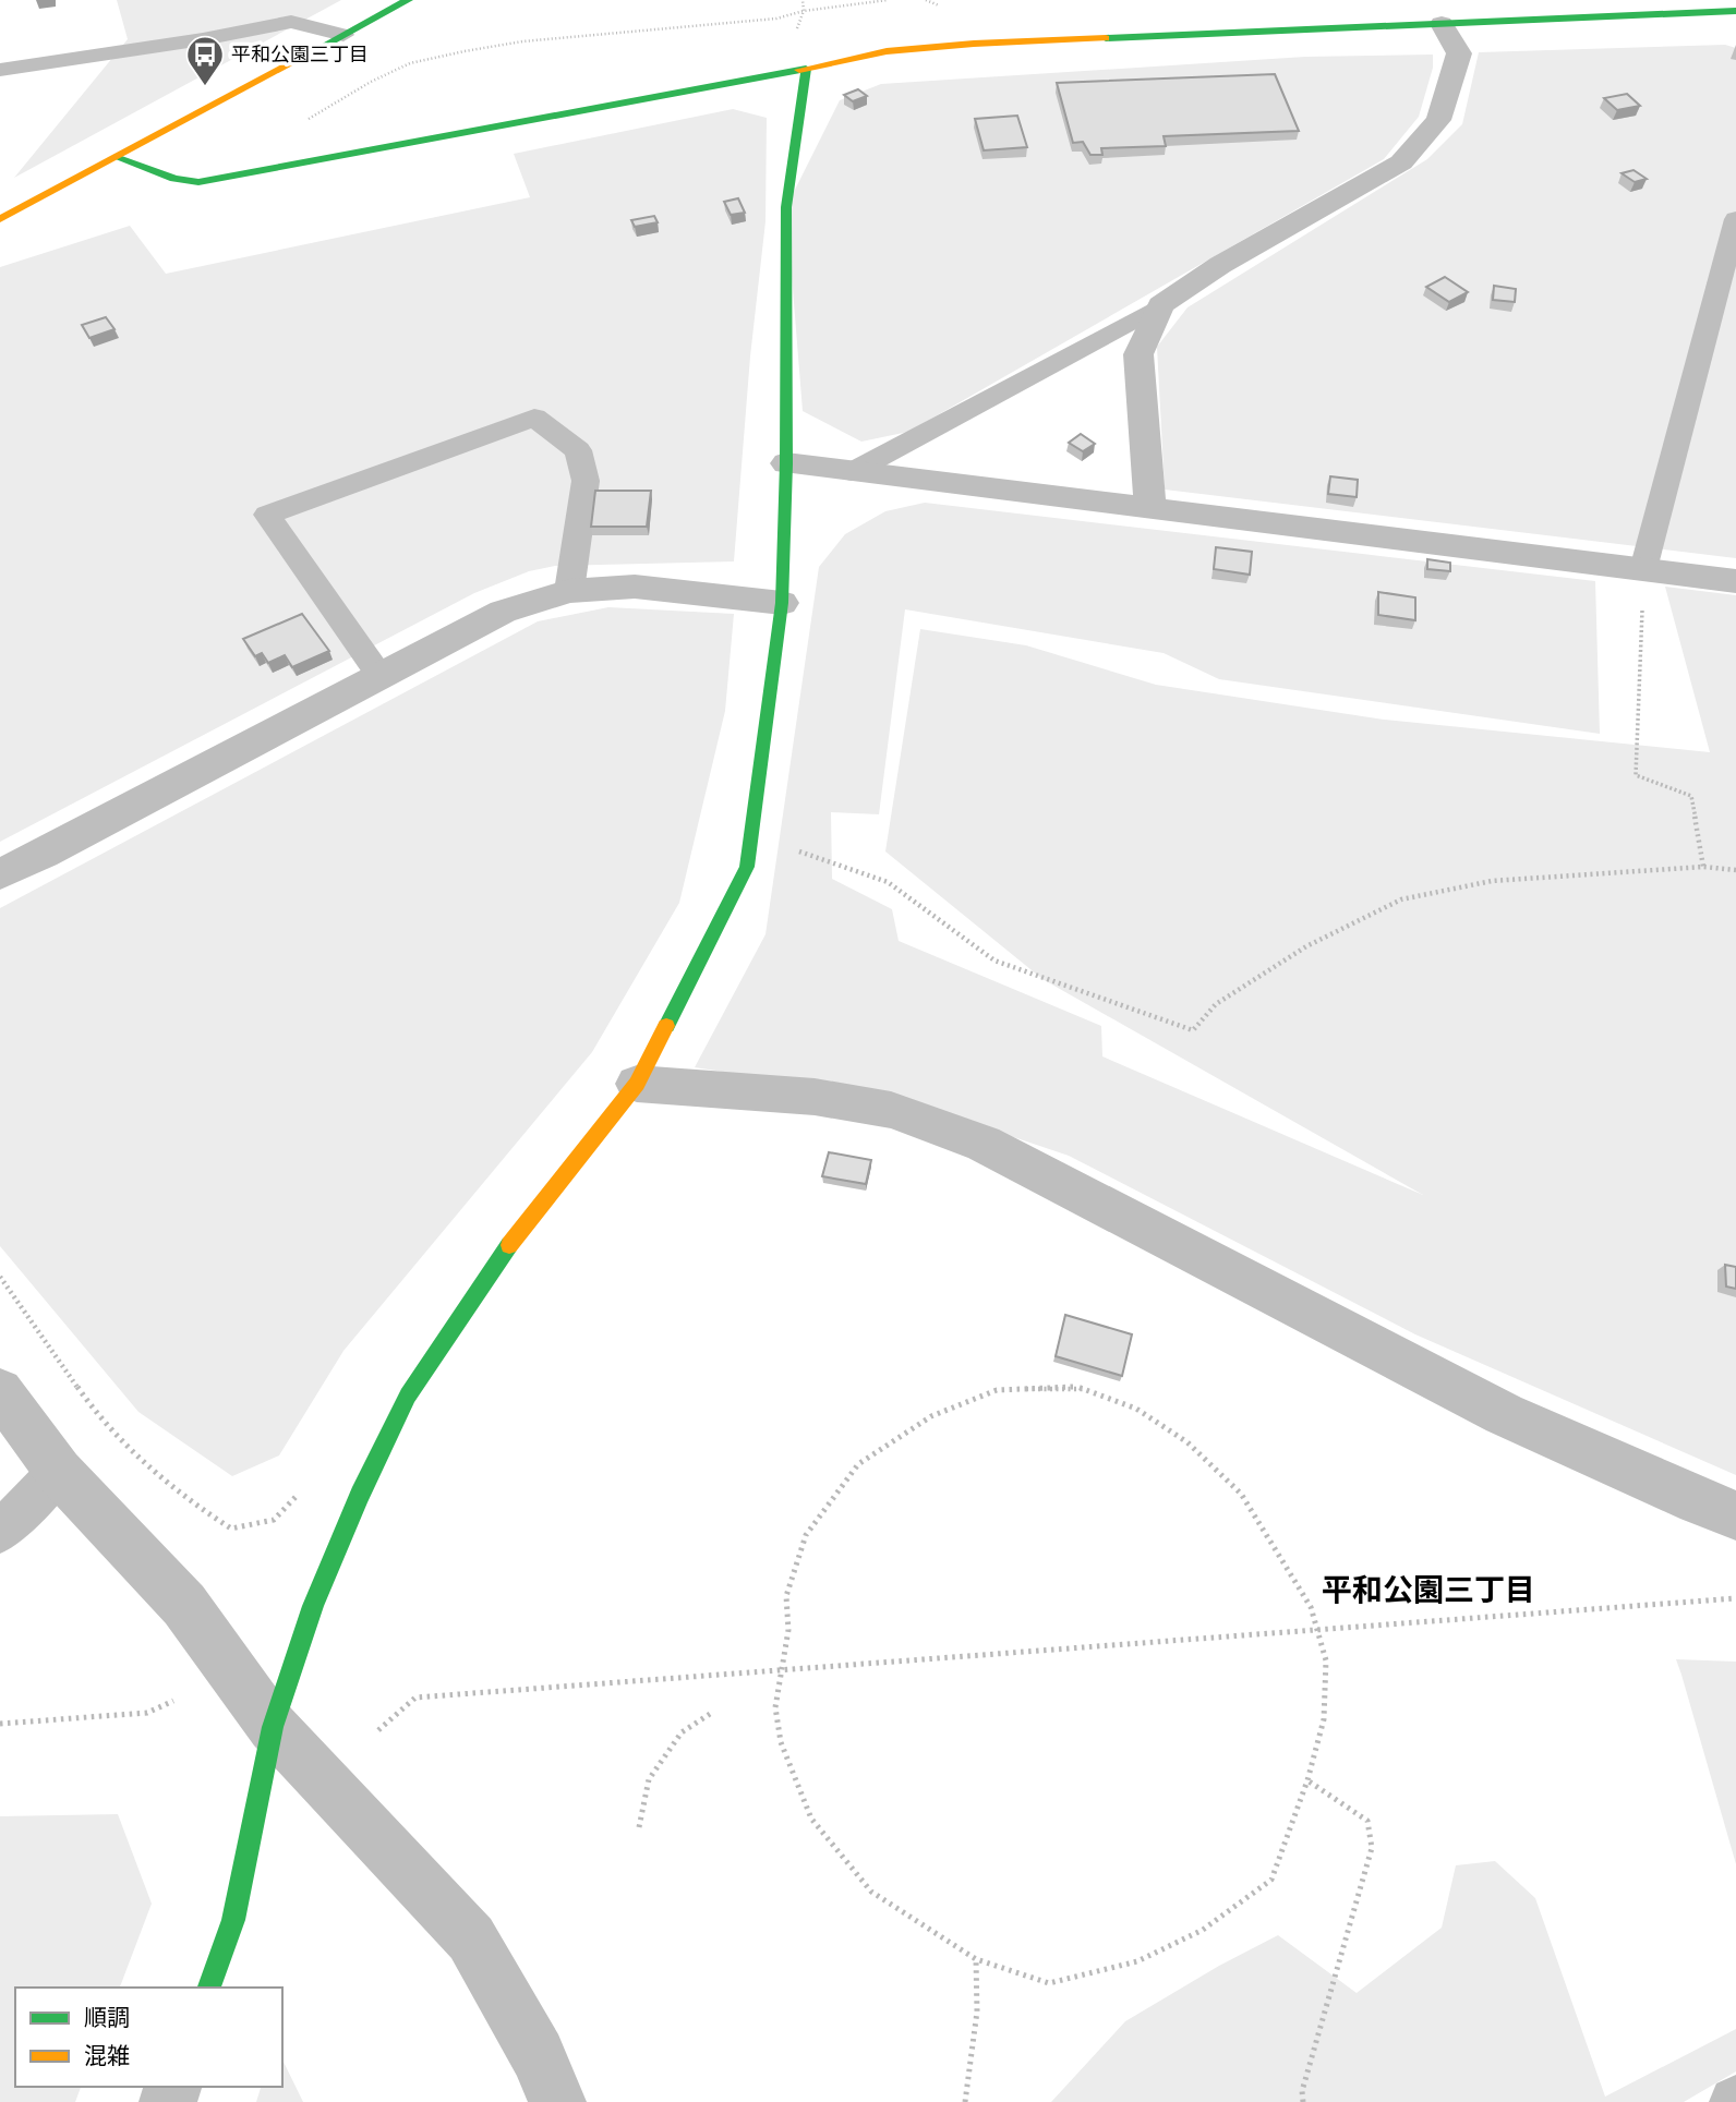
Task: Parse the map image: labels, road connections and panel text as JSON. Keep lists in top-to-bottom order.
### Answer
{
  "districts": ["平和公園三丁目"],
  "places": {
    "bus stop": ["平和公園三丁目"]
  },
  "legend": ["順調", "混雑"]
}
